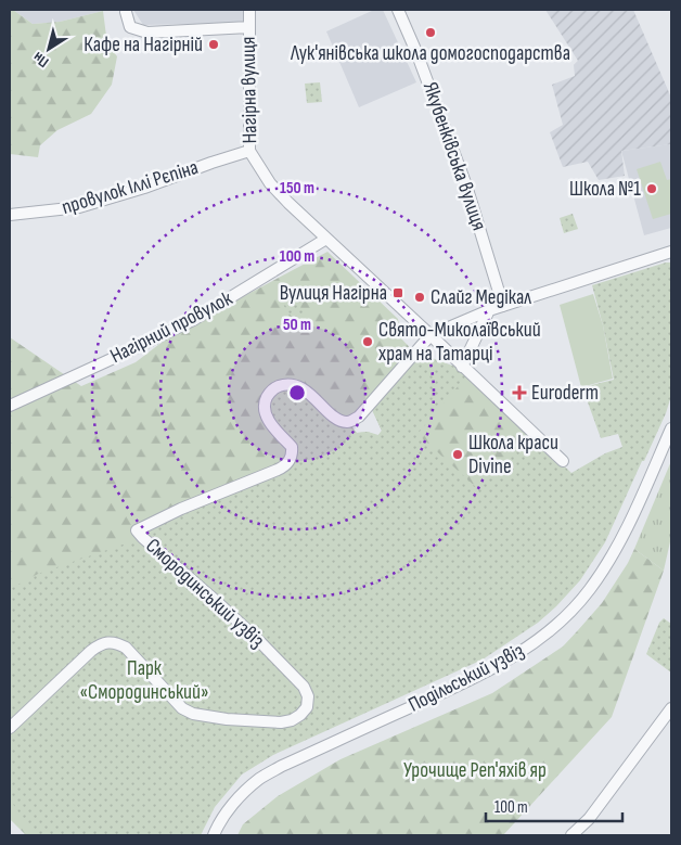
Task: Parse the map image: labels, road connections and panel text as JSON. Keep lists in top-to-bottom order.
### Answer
{
  "streets": {
    "street": [
      "Нагірна вулиця",
      "Якубенківська вулиця",
      "провулок Іллі Рєпіна",
      "Нагірний провулок",
      "Смородинський узвіз",
      "Подільський узвіз"
    ]
  },
  "crossings": [
    ["Нагірна вулиця", "провулок Іллі Рєпіна"],
    ["Нагірна вулиця", "Нагірний провулок"],
    ["Нагірна вулиця", "Смородинський узвіз"]
  ],
  "parks": ["Парк «Смородинський»", "Урочище Реп'яхів яр"],
  "places": {
    "other": [
      "Лук'янівська школа домогосподарства",
      "Кафе на Нагірній",
      "Школа №1",
      "Слайг Медікал",
      "Свято-Миколаївський храм на Татарці",
      "Школа краси Divine"
    ],
    "transit": ["Вулиця Нагірна"],
    "health": ["Euroderm"]
  },
  "scale_bar": "100 m",
  "north": "bottom left",
  "rings": ["150 m", "100 m", "50 m"]
}
